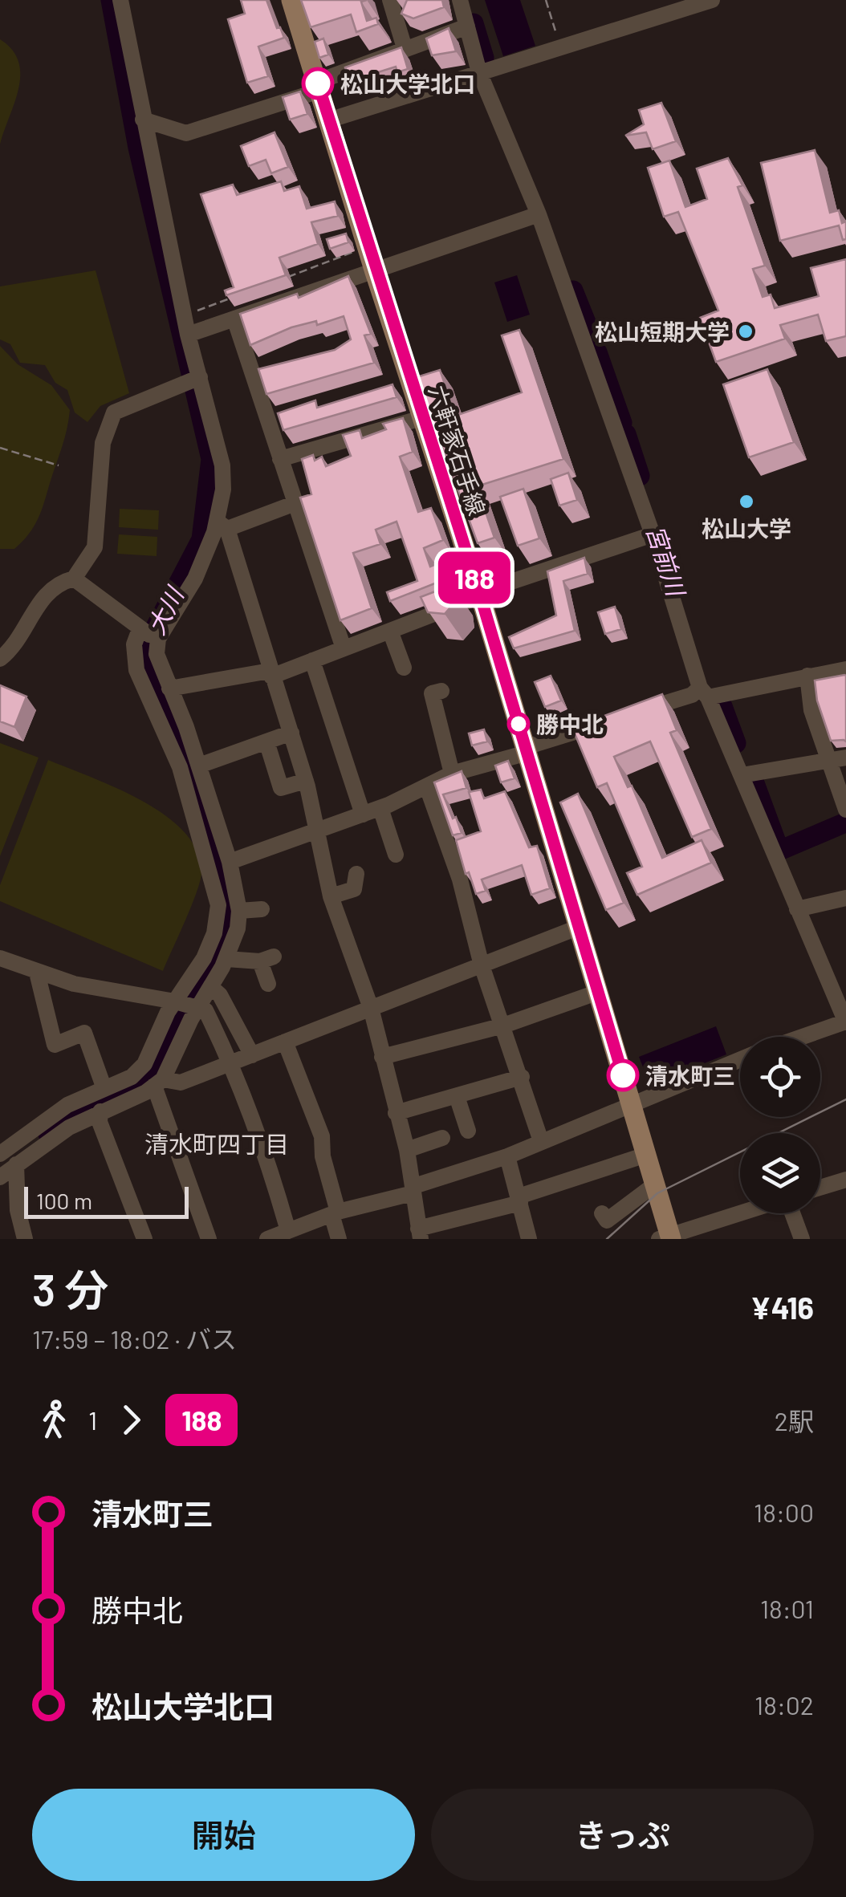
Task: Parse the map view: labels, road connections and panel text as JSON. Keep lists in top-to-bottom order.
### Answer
{
  "streets": {
    "main road": ["六軒家石手線"]
  },
  "districts": ["清水町四丁目"],
  "water": ["宮前川", "大川"],
  "places": [
    "松山大学北口",
    "松山短期大学",
    "松山大学",
    "勝中北",
    "清水町三"
  ],
  "lines": ["bus line 188"],
  "scale_bar": "100 m",
  "page": {
    "on_map": "188",
    "scale": "100 m",
    "heading": ["3 分", "17:59 – 18:02 · バス", "¥416"],
    "legs": ["1", "188", "2駅"],
    "list": [
      {
        "name": "清水町三",
        "value": "18:00"
      },
      {
        "name": "勝中北",
        "value": "18:01"
      },
      {
        "name": "松山大学北口",
        "value": "18:02"
      }
    ],
    "buttons": ["開始", "きっぷ"]
  }
}
